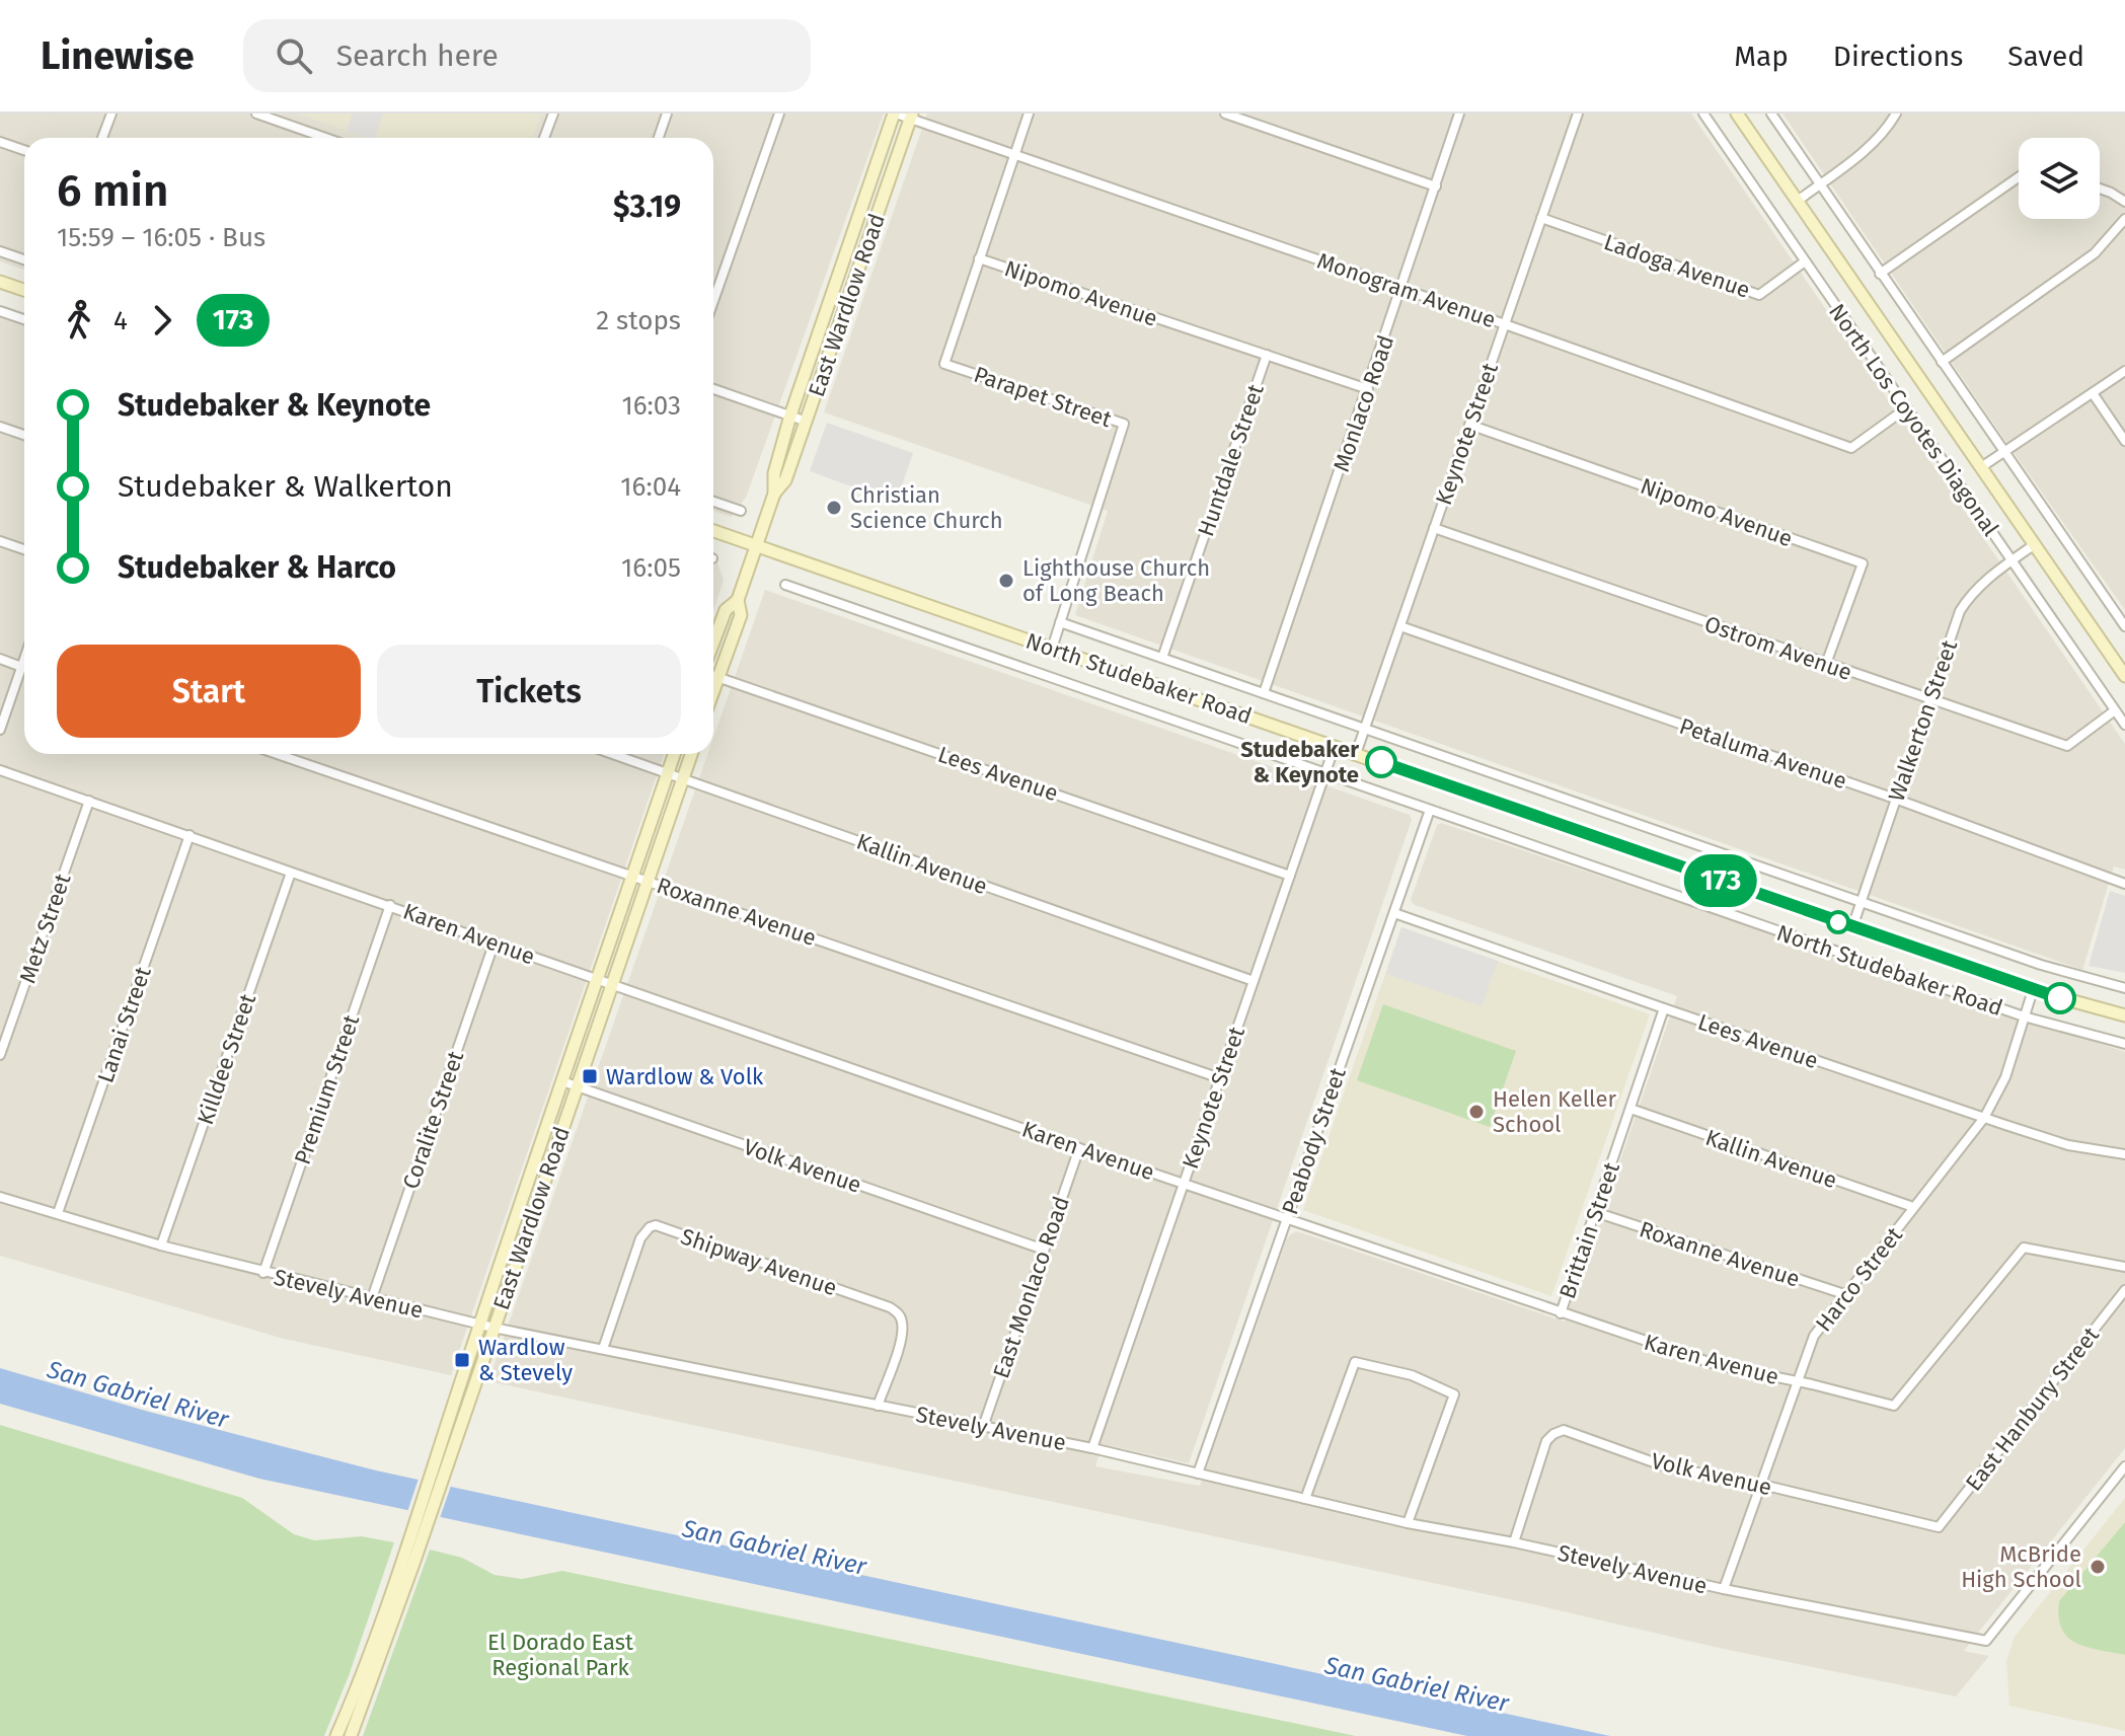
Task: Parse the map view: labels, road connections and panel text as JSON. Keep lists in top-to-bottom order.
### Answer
{
  "streets": {
    "main road": ["East Wardlow Road", "North Los Coyotes Diagonal", "North Studebaker Road"],
    "street": [
      "Ladoga Avenue",
      "Monogram Avenue",
      "Nipomo Avenue",
      "Parapet Street",
      "Monlaco Road",
      "Keynote Street",
      "Huntdale Street",
      "Ostrom Avenue",
      "Walkerton Street",
      "Petaluma Avenue",
      "Lees Avenue",
      "Kallin Avenue",
      "Roxanne Avenue",
      "Metz Street",
      "Karen Avenue",
      "Lanai Street",
      "Killdee Street",
      "Premium Street",
      "Coralite Street",
      "Peabody Street",
      "Volk Avenue",
      "Brittain Street",
      "Shipway Avenue",
      "Harco Street",
      "East Monlaco Road",
      "Stevely Avenue",
      "East Hanbury Street"
    ]
  },
  "crossings": [
    ["Ladoga Avenue", "North Los Coyotes Diagonal"],
    ["Ladoga Avenue", "Keynote Street"],
    ["Monogram Avenue", "East Wardlow Road"],
    ["Monogram Avenue", "Parapet Street"],
    ["Monogram Avenue", "Monlaco Road"],
    ["Monogram Avenue", "North Los Coyotes Diagonal"],
    ["Monogram Avenue", "Keynote Street"],
    ["Nipomo Avenue", "Parapet Street"],
    ["Nipomo Avenue", "Monlaco Road"],
    ["Nipomo Avenue", "Keynote Street"],
    ["Nipomo Avenue", "Huntdale Street"],
    ["Nipomo Avenue", "Ostrom Avenue"],
    ["East Wardlow Road", "North Studebaker Road"],
    ["East Wardlow Road", "Lees Avenue"],
    ["East Wardlow Road", "Kallin Avenue"],
    ["East Wardlow Road", "Roxanne Avenue"],
    ["East Wardlow Road", "Karen Avenue"],
    ["East Wardlow Road", "Volk Avenue"],
    ["East Wardlow Road", "Stevely Avenue"],
    ["Parapet Street", "North Studebaker Road"],
    ["Monlaco Road", "North Studebaker Road"],
    ["North Los Coyotes Diagonal", "Ostrom Avenue"],
    ["North Los Coyotes Diagonal", "Walkerton Street"],
    ["Keynote Street", "Ostrom Avenue"],
    ["Keynote Street", "North Studebaker Road"],
    ["Keynote Street", "Petaluma Avenue"],
    ["Keynote Street", "Lees Avenue"],
    ["Keynote Street", "Kallin Avenue"],
    ["Keynote Street", "Roxanne Avenue"],
    ["Keynote Street", "Karen Avenue"],
    ["Keynote Street", "Stevely Avenue"],
    ["Huntdale Street", "North Studebaker Road"],
    ["Ostrom Avenue", "Walkerton Street"],
    ["North Studebaker Road", "Walkerton Street"],
    ["North Studebaker Road", "Peabody Street"],
    ["North Studebaker Road", "Harco Street"],
    ["Walkerton Street", "Petaluma Avenue"],
    ["Lees Avenue", "Peabody Street"],
    ["Lees Avenue", "Brittain Street"],
    ["Lees Avenue", "Harco Street"],
    ["Kallin Avenue", "Brittain Street"],
    ["Kallin Avenue", "Harco Street"],
    ["Roxanne Avenue", "Brittain Street"],
    ["Roxanne Avenue", "Harco Street"],
    ["Metz Street", "Karen Avenue"],
    ["Karen Avenue", "Lanai Street"],
    ["Karen Avenue", "Killdee Street"],
    ["Karen Avenue", "Premium Street"],
    ["Karen Avenue", "Coralite Street"],
    ["Karen Avenue", "Peabody Street"],
    ["Karen Avenue", "Brittain Street"],
    ["Karen Avenue", "Harco Street"],
    ["Karen Avenue", "East Monlaco Road"],
    ["Lanai Street", "Stevely Avenue"],
    ["Killdee Street", "Stevely Avenue"],
    ["Premium Street", "Stevely Avenue"],
    ["Coralite Street", "Stevely Avenue"],
    ["Peabody Street", "Stevely Avenue"],
    ["Volk Avenue", "Harco Street"],
    ["Volk Avenue", "East Monlaco Road"],
    ["Volk Avenue", "Stevely Avenue"],
    ["Volk Avenue", "East Hanbury Street"],
    ["Shipway Avenue", "Stevely Avenue"],
    ["Harco Street", "Stevely Avenue"],
    ["East Monlaco Road", "Stevely Avenue"]
  ],
  "water": ["San Gabriel River"],
  "parks": ["El Dorado East Regional Park"],
  "places": {
    "other": [
      "Christian Science Church",
      "Lighthouse Church of Long Beach",
      "Studebaker & Keynote",
      "Helen Keller School",
      "McBride High School"
    ],
    "transit": ["Wardlow & Volk", "Wardlow & Stevely"]
  },
  "lines": ["bus line 173"],
  "page": {
    "header": "Linewise",
    "search": "Search here",
    "nav": ["Map", "Directions", "Saved"],
    "on_map": "173",
    "heading": ["6 min", "15:59 – 16:05 · Bus", "$3.19"],
    "legs": ["4", "173", "2 stops"],
    "list": [
      {
        "name": "Studebaker & Keynote",
        "value": "16:03"
      },
      {
        "name": "Studebaker & Walkerton",
        "value": "16:04"
      },
      {
        "name": "Studebaker & Harco",
        "value": "16:05"
      }
    ],
    "buttons": ["Start", "Tickets"]
  }
}
